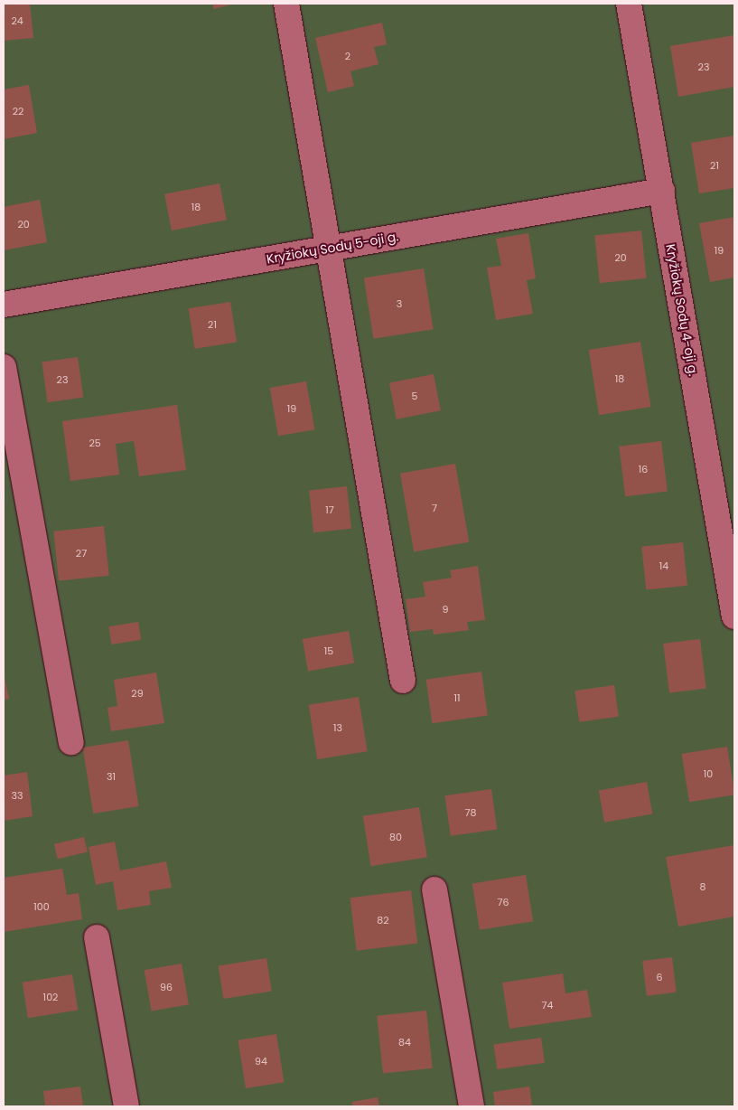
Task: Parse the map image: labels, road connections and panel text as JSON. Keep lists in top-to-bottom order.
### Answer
{
  "streets": {
    "street": ["Kryžiokų Sodų 5-oji g.", "Kryžiokų Sodų 4-oji g."]
  },
  "crossings": [
    ["Kryžiokų Sodų 5-oji g.", "Kryžiokų Sodų 4-oji g."]
  ],
  "house_numbers": [
    "24",
    "2",
    "23",
    "22",
    "21",
    "18",
    "20",
    "19",
    "20",
    "3",
    "21",
    "18",
    "23",
    "5",
    "19",
    "25",
    "16",
    "7",
    "17",
    "27",
    "14",
    "9",
    "15",
    "29",
    "11",
    "13",
    "10",
    "31",
    "33",
    "78",
    "80",
    "8",
    "76",
    "100",
    "82",
    "6",
    "96",
    "102",
    "74",
    "84",
    "94"
  ]
}
